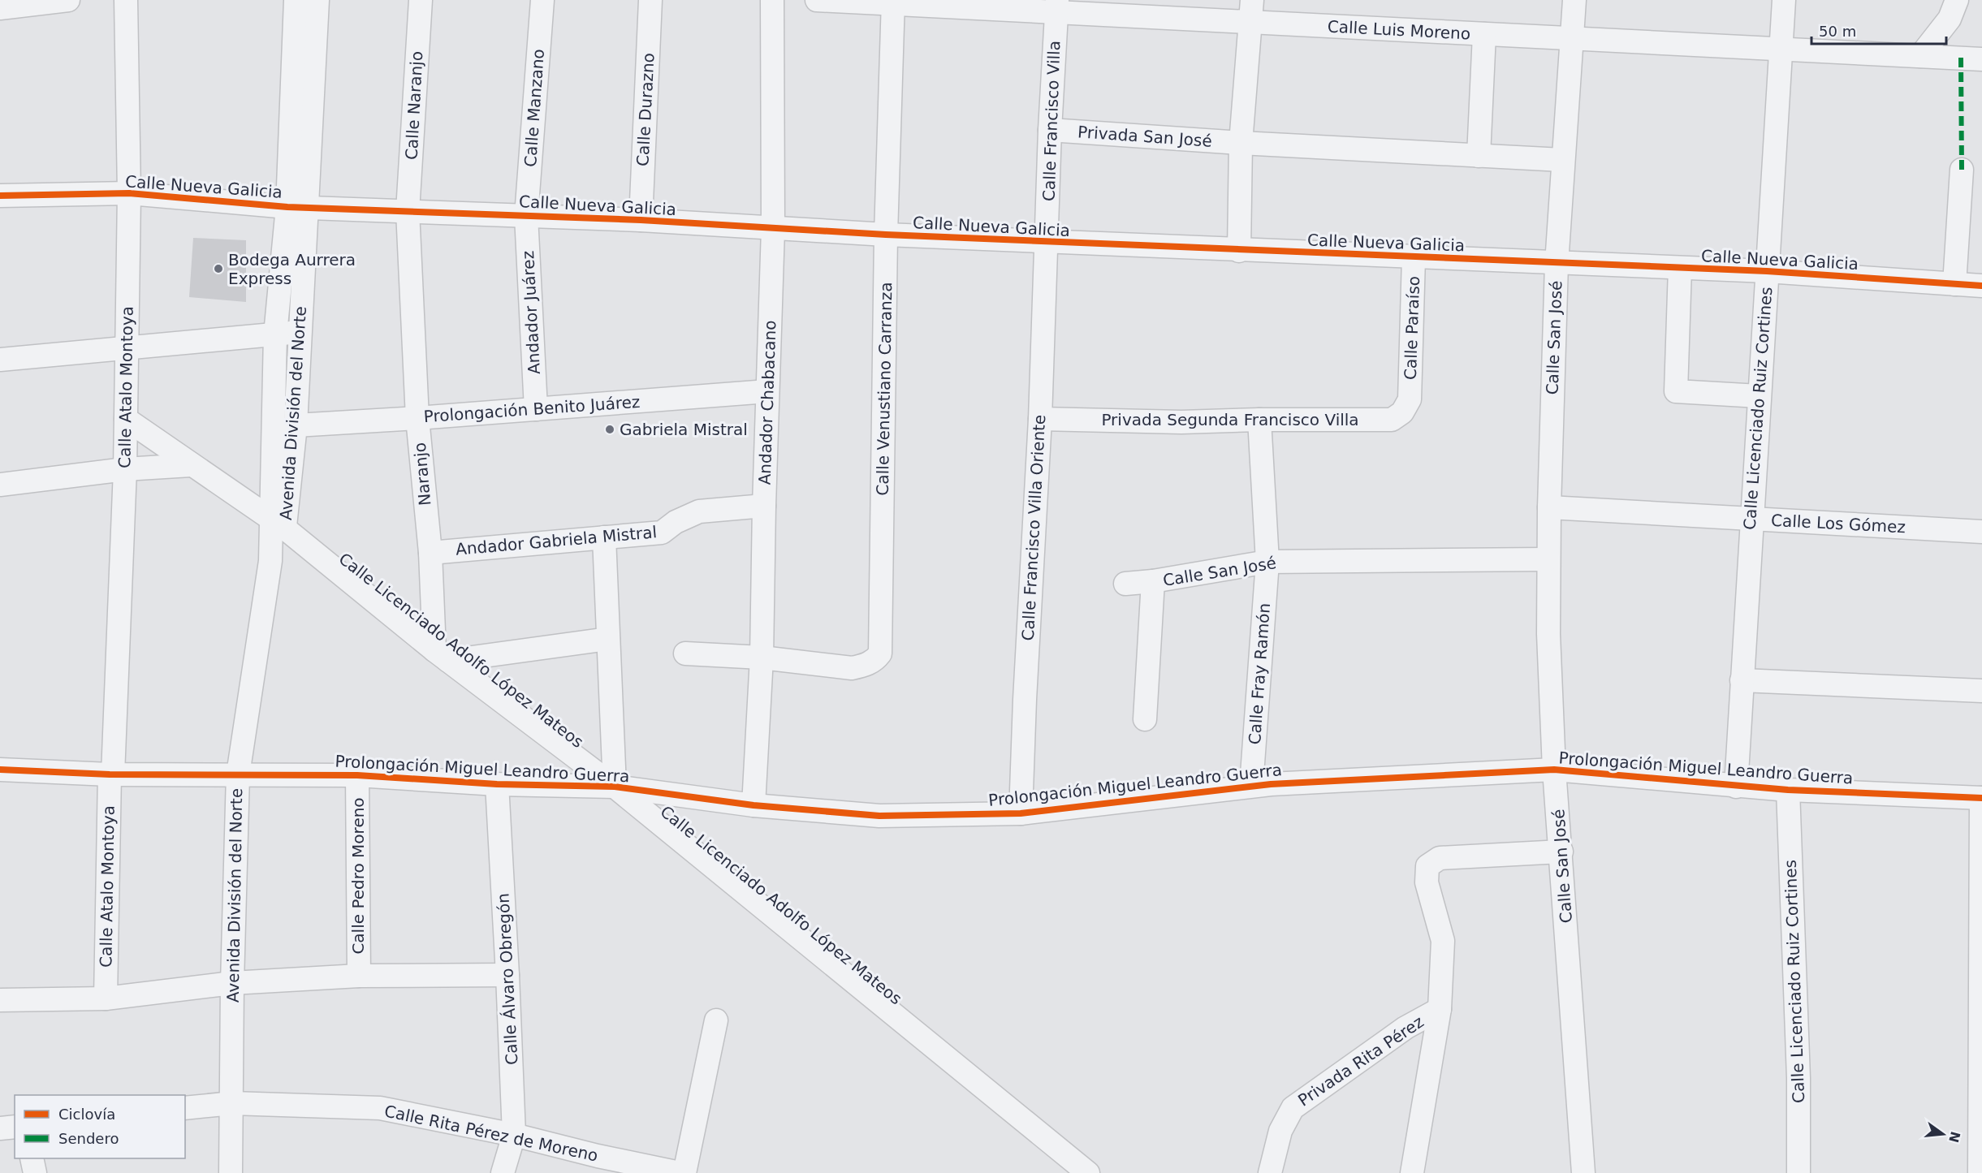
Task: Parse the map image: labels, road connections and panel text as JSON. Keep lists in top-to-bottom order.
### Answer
{
  "streets": {
    "street": [
      "Calle Luis Moreno",
      "Calle Naranjo",
      "Calle Manzano",
      "Calle Durazno",
      "Calle Francisco Villa",
      "Privada San José",
      "Calle Nueva Galicia",
      "Andador Juárez",
      "Calle Paraíso",
      "Calle San José",
      "Calle Atalo Montoya",
      "Calle Venustiano Carranza",
      "Andador Chabacano",
      "Calle Licenciado Ruiz Cortines",
      "Prolongación Benito Juárez",
      "Avenida División del Norte",
      "Privada Segunda Francisco Villa",
      "Naranjo",
      "Calle Los Gómez",
      "Calle Francisco Villa Oriente",
      "Andador Gabriela Mistral",
      "Calle Licenciado Adolfo López Mateos",
      "Calle Fray Ramón",
      "Prolongación Miguel Leandro Guerra",
      "Calle Pedro Moreno",
      "Calle Álvaro Obregón",
      "Privada Rita Pérez",
      "Calle Rita Pérez de Moreno"
    ]
  },
  "crossings": [
    ["Calle Luis Moreno", "Calle Francisco Villa"],
    ["Calle Luis Moreno", "Calle San José"],
    ["Calle Luis Moreno", "Calle Venustiano Carranza"],
    ["Calle Luis Moreno", "Calle Licenciado Ruiz Cortines"],
    ["Calle Naranjo", "Calle Nueva Galicia"],
    ["Calle Naranjo", "Naranjo"],
    ["Calle Manzano", "Calle Nueva Galicia"],
    ["Calle Manzano", "Andador Juárez"],
    ["Calle Durazno", "Calle Nueva Galicia"],
    ["Calle Francisco Villa", "Privada San José"],
    ["Calle Francisco Villa", "Calle Nueva Galicia"],
    ["Calle Francisco Villa", "Calle Francisco Villa Oriente"],
    ["Calle Nueva Galicia", "Andador Juárez"],
    ["Calle Nueva Galicia", "Calle Paraíso"],
    ["Calle Nueva Galicia", "Calle San José"],
    ["Calle Nueva Galicia", "Calle Atalo Montoya"],
    ["Calle Nueva Galicia", "Calle Venustiano Carranza"],
    ["Calle Nueva Galicia", "Andador Chabacano"],
    ["Calle Nueva Galicia", "Calle Licenciado Ruiz Cortines"],
    ["Calle Nueva Galicia", "Avenida División del Norte"],
    ["Calle Nueva Galicia", "Naranjo"],
    ["Calle Nueva Galicia", "Calle Francisco Villa Oriente"],
    ["Andador Juárez", "Prolongación Benito Juárez"],
    ["Calle Paraíso", "Privada Segunda Francisco Villa"],
    ["Calle San José", "Calle Los Gómez"],
    ["Calle San José", "Calle Fray Ramón"],
    ["Calle San José", "Prolongación Miguel Leandro Guerra"],
    ["Calle Atalo Montoya", "Calle Licenciado Adolfo López Mateos"],
    ["Calle Atalo Montoya", "Prolongación Miguel Leandro Guerra"],
    ["Calle Atalo Montoya", "Calle Pedro Moreno"],
    ["Calle Venustiano Carranza", "Andador Chabacano"],
    ["Andador Chabacano", "Prolongación Benito Juárez"],
    ["Andador Chabacano", "Andador Gabriela Mistral"],
    ["Andador Chabacano", "Prolongación Miguel Leandro Guerra"],
    ["Calle Licenciado Ruiz Cortines", "Calle Los Gómez"],
    ["Calle Licenciado Ruiz Cortines", "Prolongación Miguel Leandro Guerra"],
    ["Prolongación Benito Juárez", "Avenida División del Norte"],
    ["Prolongación Benito Juárez", "Naranjo"],
    ["Avenida División del Norte", "Calle Licenciado Adolfo López Mateos"],
    ["Avenida División del Norte", "Prolongación Miguel Leandro Guerra"],
    ["Avenida División del Norte", "Calle Pedro Moreno"],
    ["Avenida División del Norte", "Calle Rita Pérez de Moreno"],
    ["Privada Segunda Francisco Villa", "Calle Francisco Villa Oriente"],
    ["Privada Segunda Francisco Villa", "Calle Fray Ramón"],
    ["Naranjo", "Andador Gabriela Mistral"],
    ["Naranjo", "Calle Licenciado Adolfo López Mateos"],
    ["Calle Francisco Villa Oriente", "Prolongación Miguel Leandro Guerra"],
    ["Calle Licenciado Adolfo López Mateos", "Prolongación Miguel Leandro Guerra"],
    ["Calle Fray Ramón", "Prolongación Miguel Leandro Guerra"],
    ["Prolongación Miguel Leandro Guerra", "Calle Pedro Moreno"],
    ["Prolongación Miguel Leandro Guerra", "Calle Álvaro Obregón"],
    ["Calle Pedro Moreno", "Calle Álvaro Obregón"],
    ["Calle Álvaro Obregón", "Calle Rita Pérez de Moreno"]
  ],
  "places": ["Bodega Aurrera Express", "Gabriela Mistral"],
  "legend": ["Ciclovía", "Sendero"],
  "scale_bar": "50 m",
  "north": "right"
}
